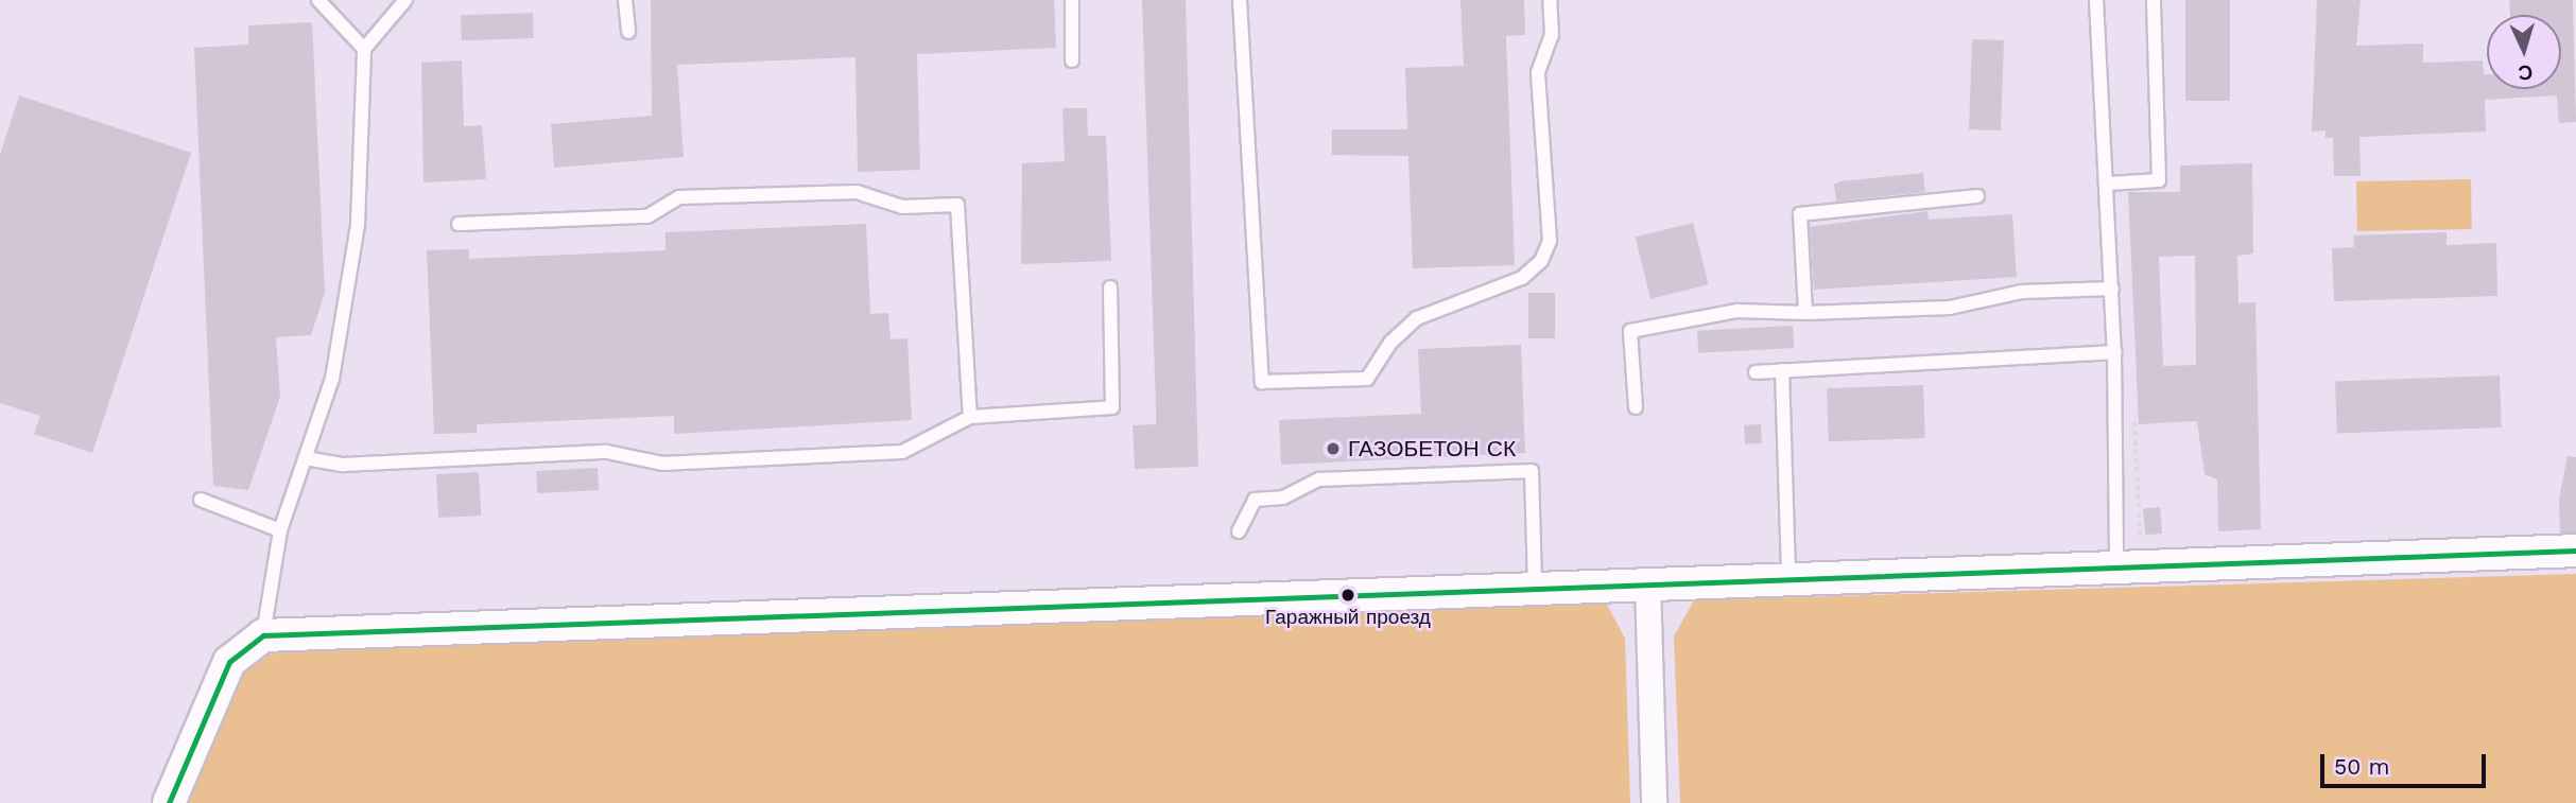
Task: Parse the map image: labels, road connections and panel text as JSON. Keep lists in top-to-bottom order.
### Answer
{
  "places": ["ГАЗОБЕТОН СК", "Гаражный проезд"],
  "scale_bar": "50 m",
  "north": "bottom"
}
